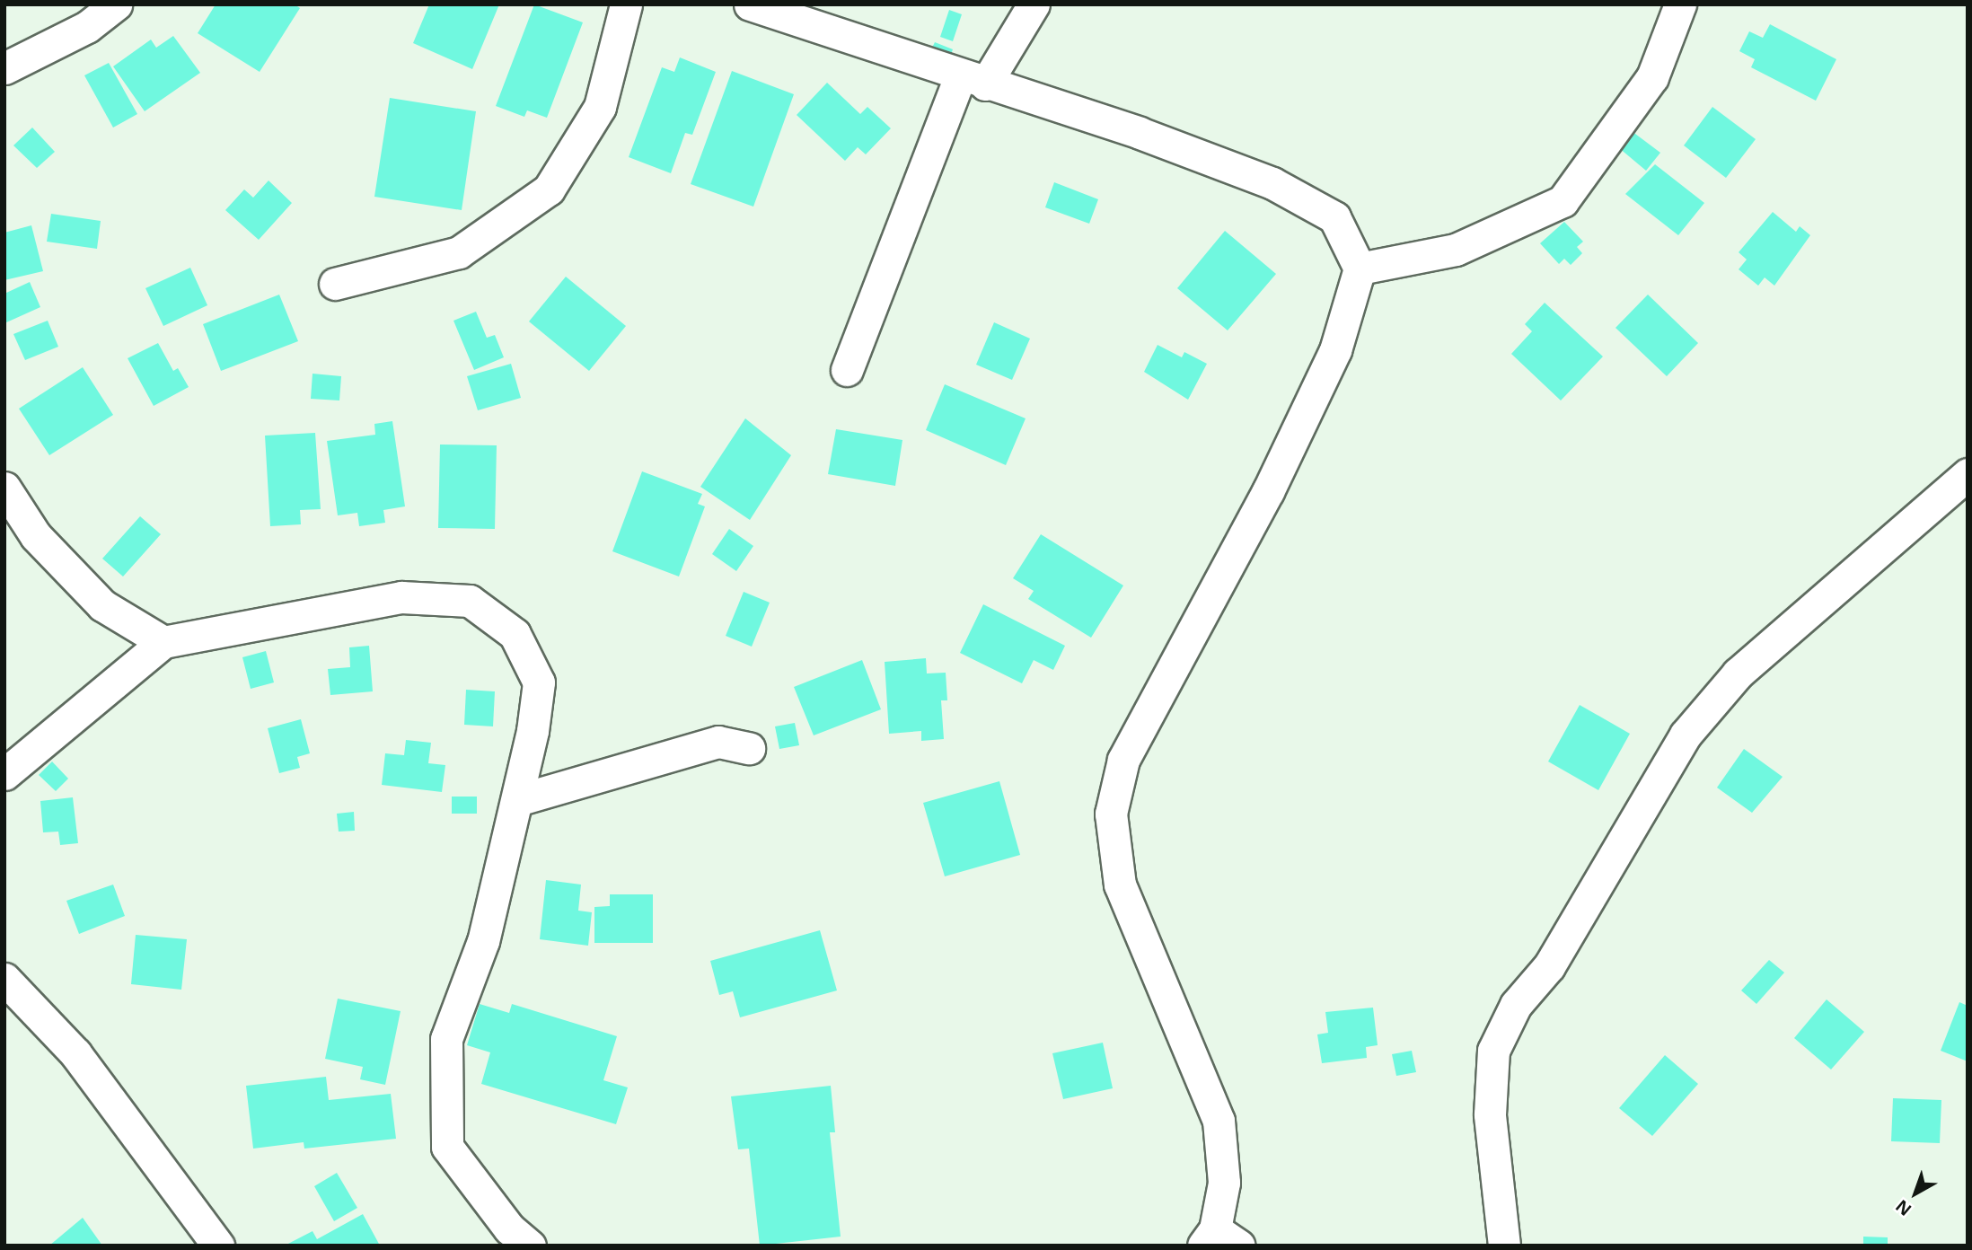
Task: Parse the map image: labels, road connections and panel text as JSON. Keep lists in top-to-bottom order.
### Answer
{
  "north": "bottom left"
}
